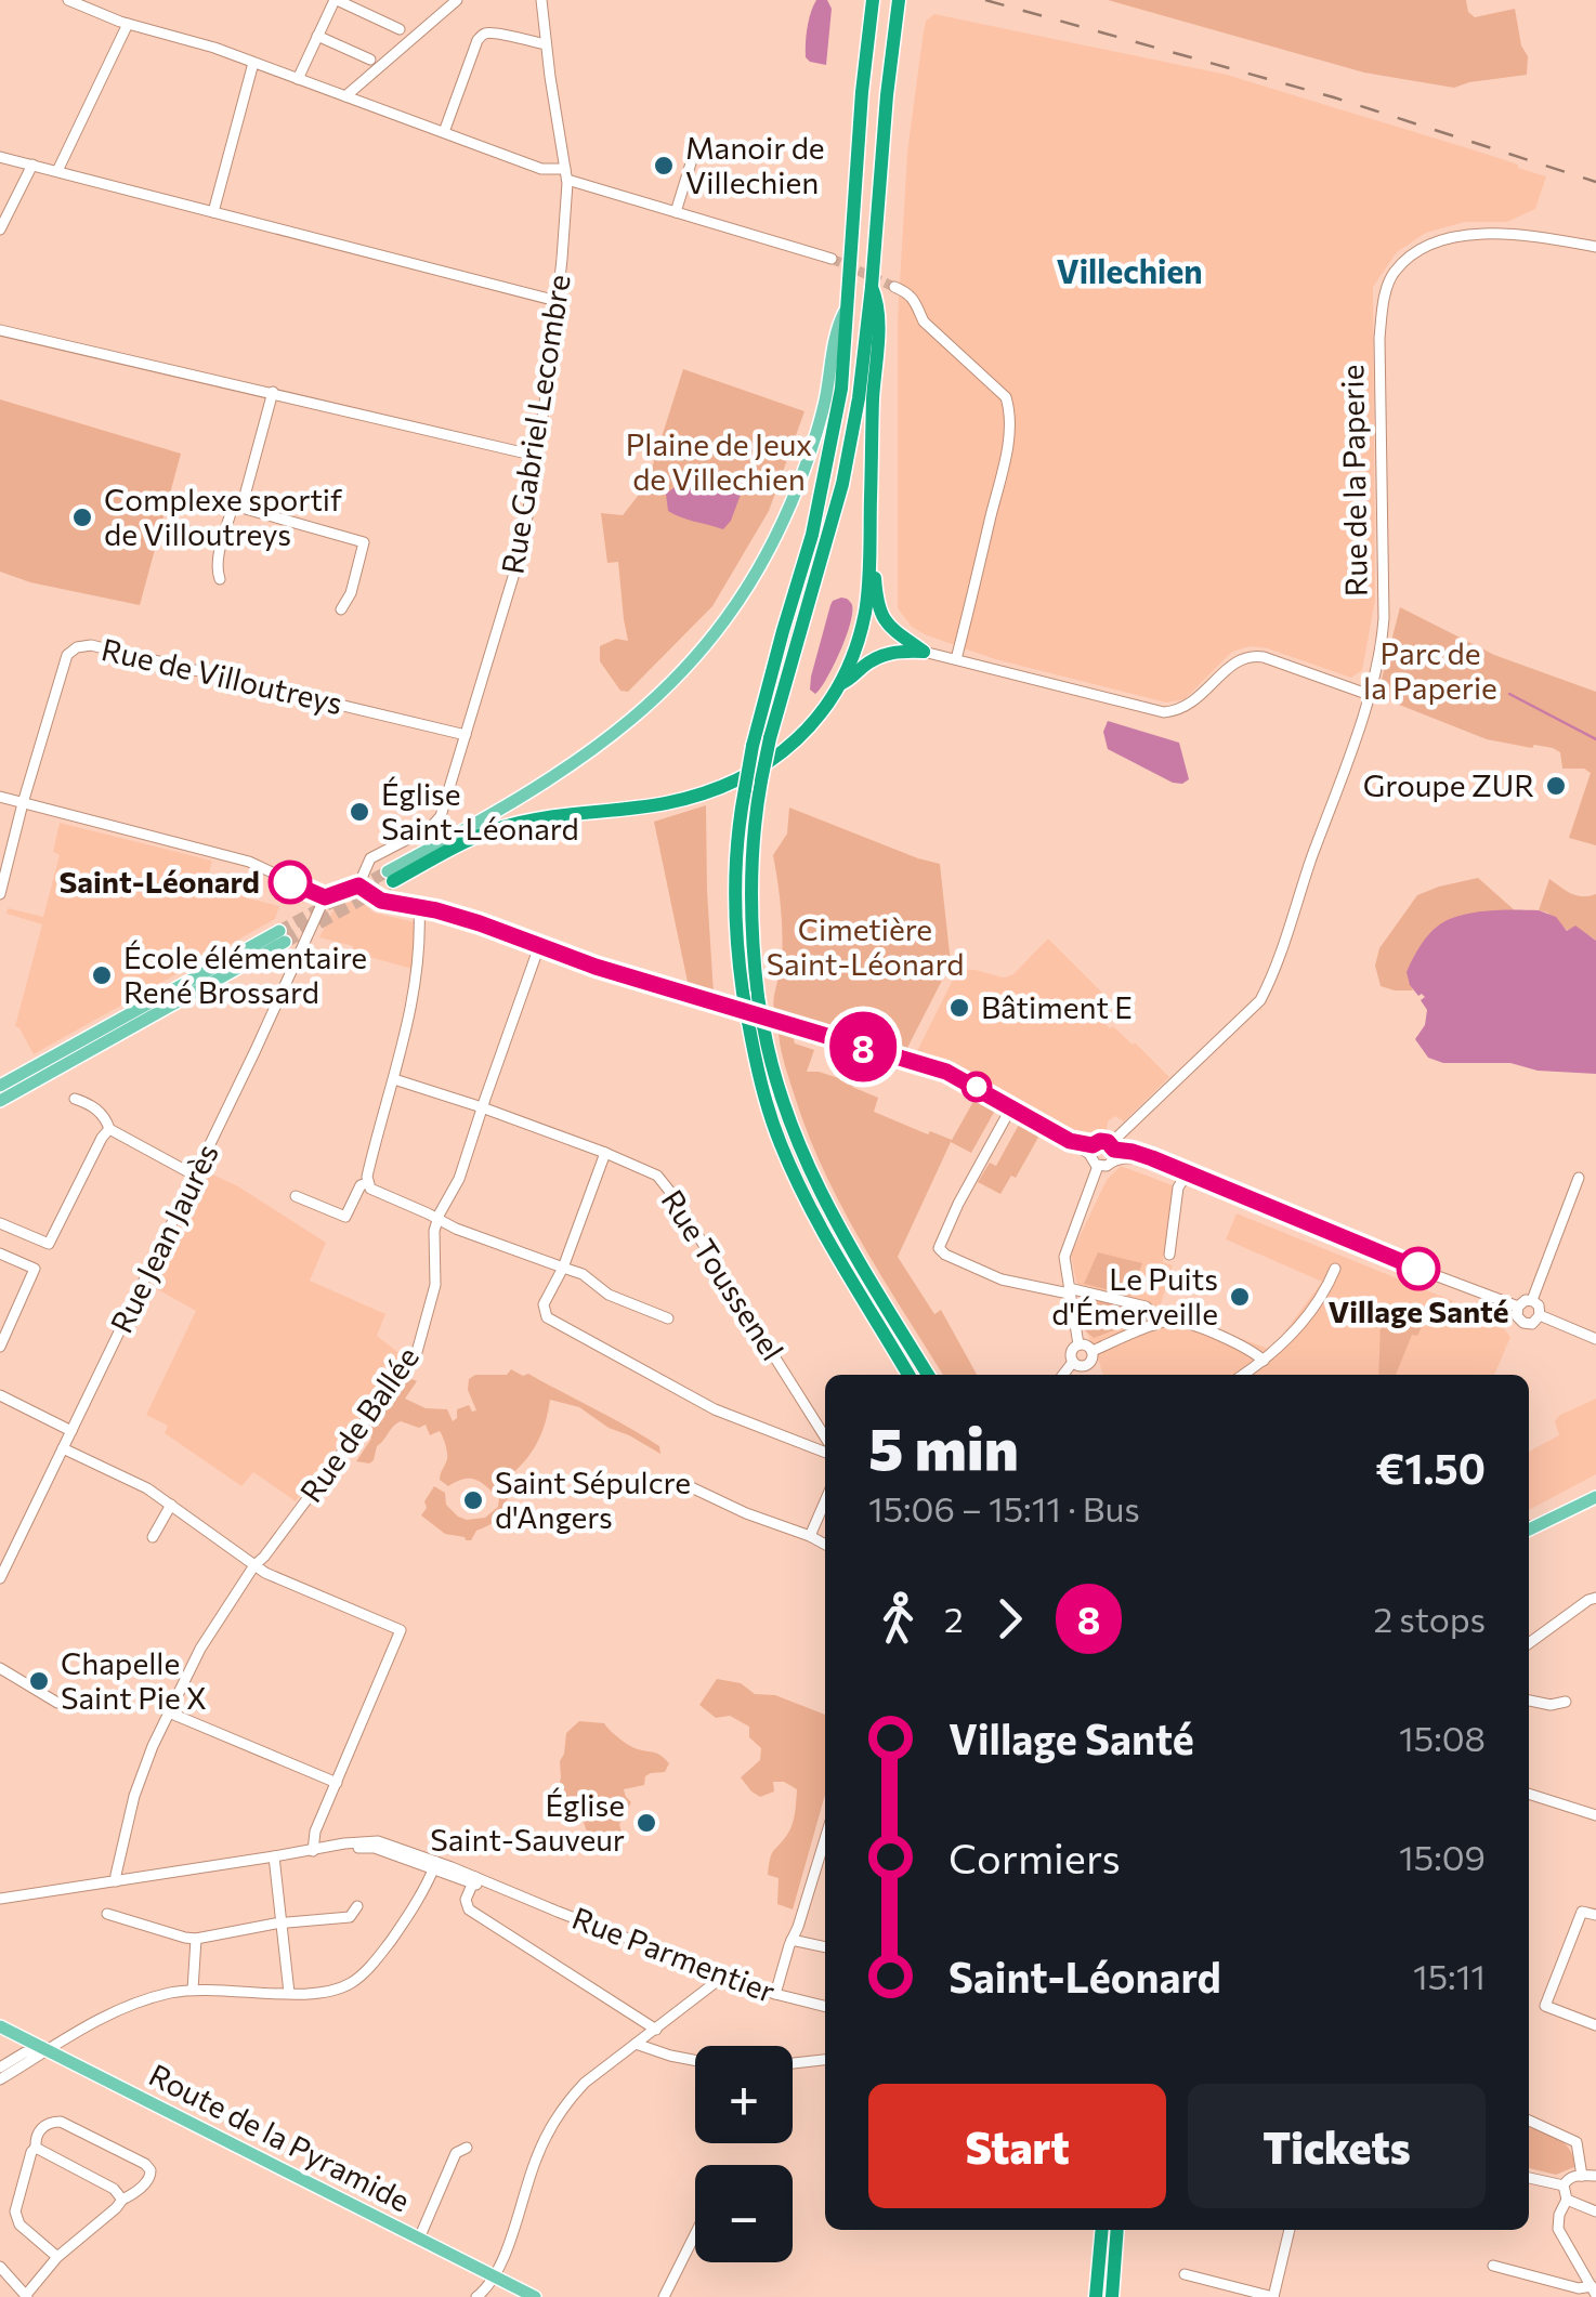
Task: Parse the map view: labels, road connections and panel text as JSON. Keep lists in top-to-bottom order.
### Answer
{
  "streets": {
    "main road": ["Route de la Pyramide"],
    "street": [
      "Rue Gabriel Lecombre",
      "Rue de la Paperie",
      "Rue de Villoutreys",
      "Rue Jean Jaurès",
      "Rue Toussenel",
      "Rue de Ballée",
      "Rue Parmentier"
    ]
  },
  "crossings": [
    ["Rue Gabriel Lecombre", "Rue de Villoutreys"],
    ["Rue de Ballée", "Rue Parmentier"]
  ],
  "districts": ["Villechien"],
  "parks": ["Plaine de Jeux de Villechien", "Parc de la Paperie", "Cimetière Saint-Léonard"],
  "places": [
    "Manoir de Villechien",
    "Complexe sportif de Villoutreys",
    "Groupe ZUR",
    "Église Saint-Léonard",
    "Saint-Léonard",
    "École élémentaire René Brossard",
    "Bâtiment E",
    "Village Santé",
    "Le Puits d'Émerveille",
    "Saint Sépulcre d'Angers",
    "Chapelle Saint Pie X",
    "Église Saint-Sauveur"
  ],
  "lines": ["bus line 8"],
  "page": {
    "on_map": "8",
    "heading": ["5 min", "15:06 – 15:11 · Bus", "€1.50"],
    "legs": ["2", "8", "2 stops"],
    "list": [
      {
        "name": "Village Santé",
        "value": "15:08"
      },
      {
        "name": "Cormiers",
        "value": "15:09"
      },
      {
        "name": "Saint-Léonard",
        "value": "15:11"
      }
    ],
    "map_buttons": ["+", "−"],
    "buttons": ["Start", "Tickets"]
  }
}
